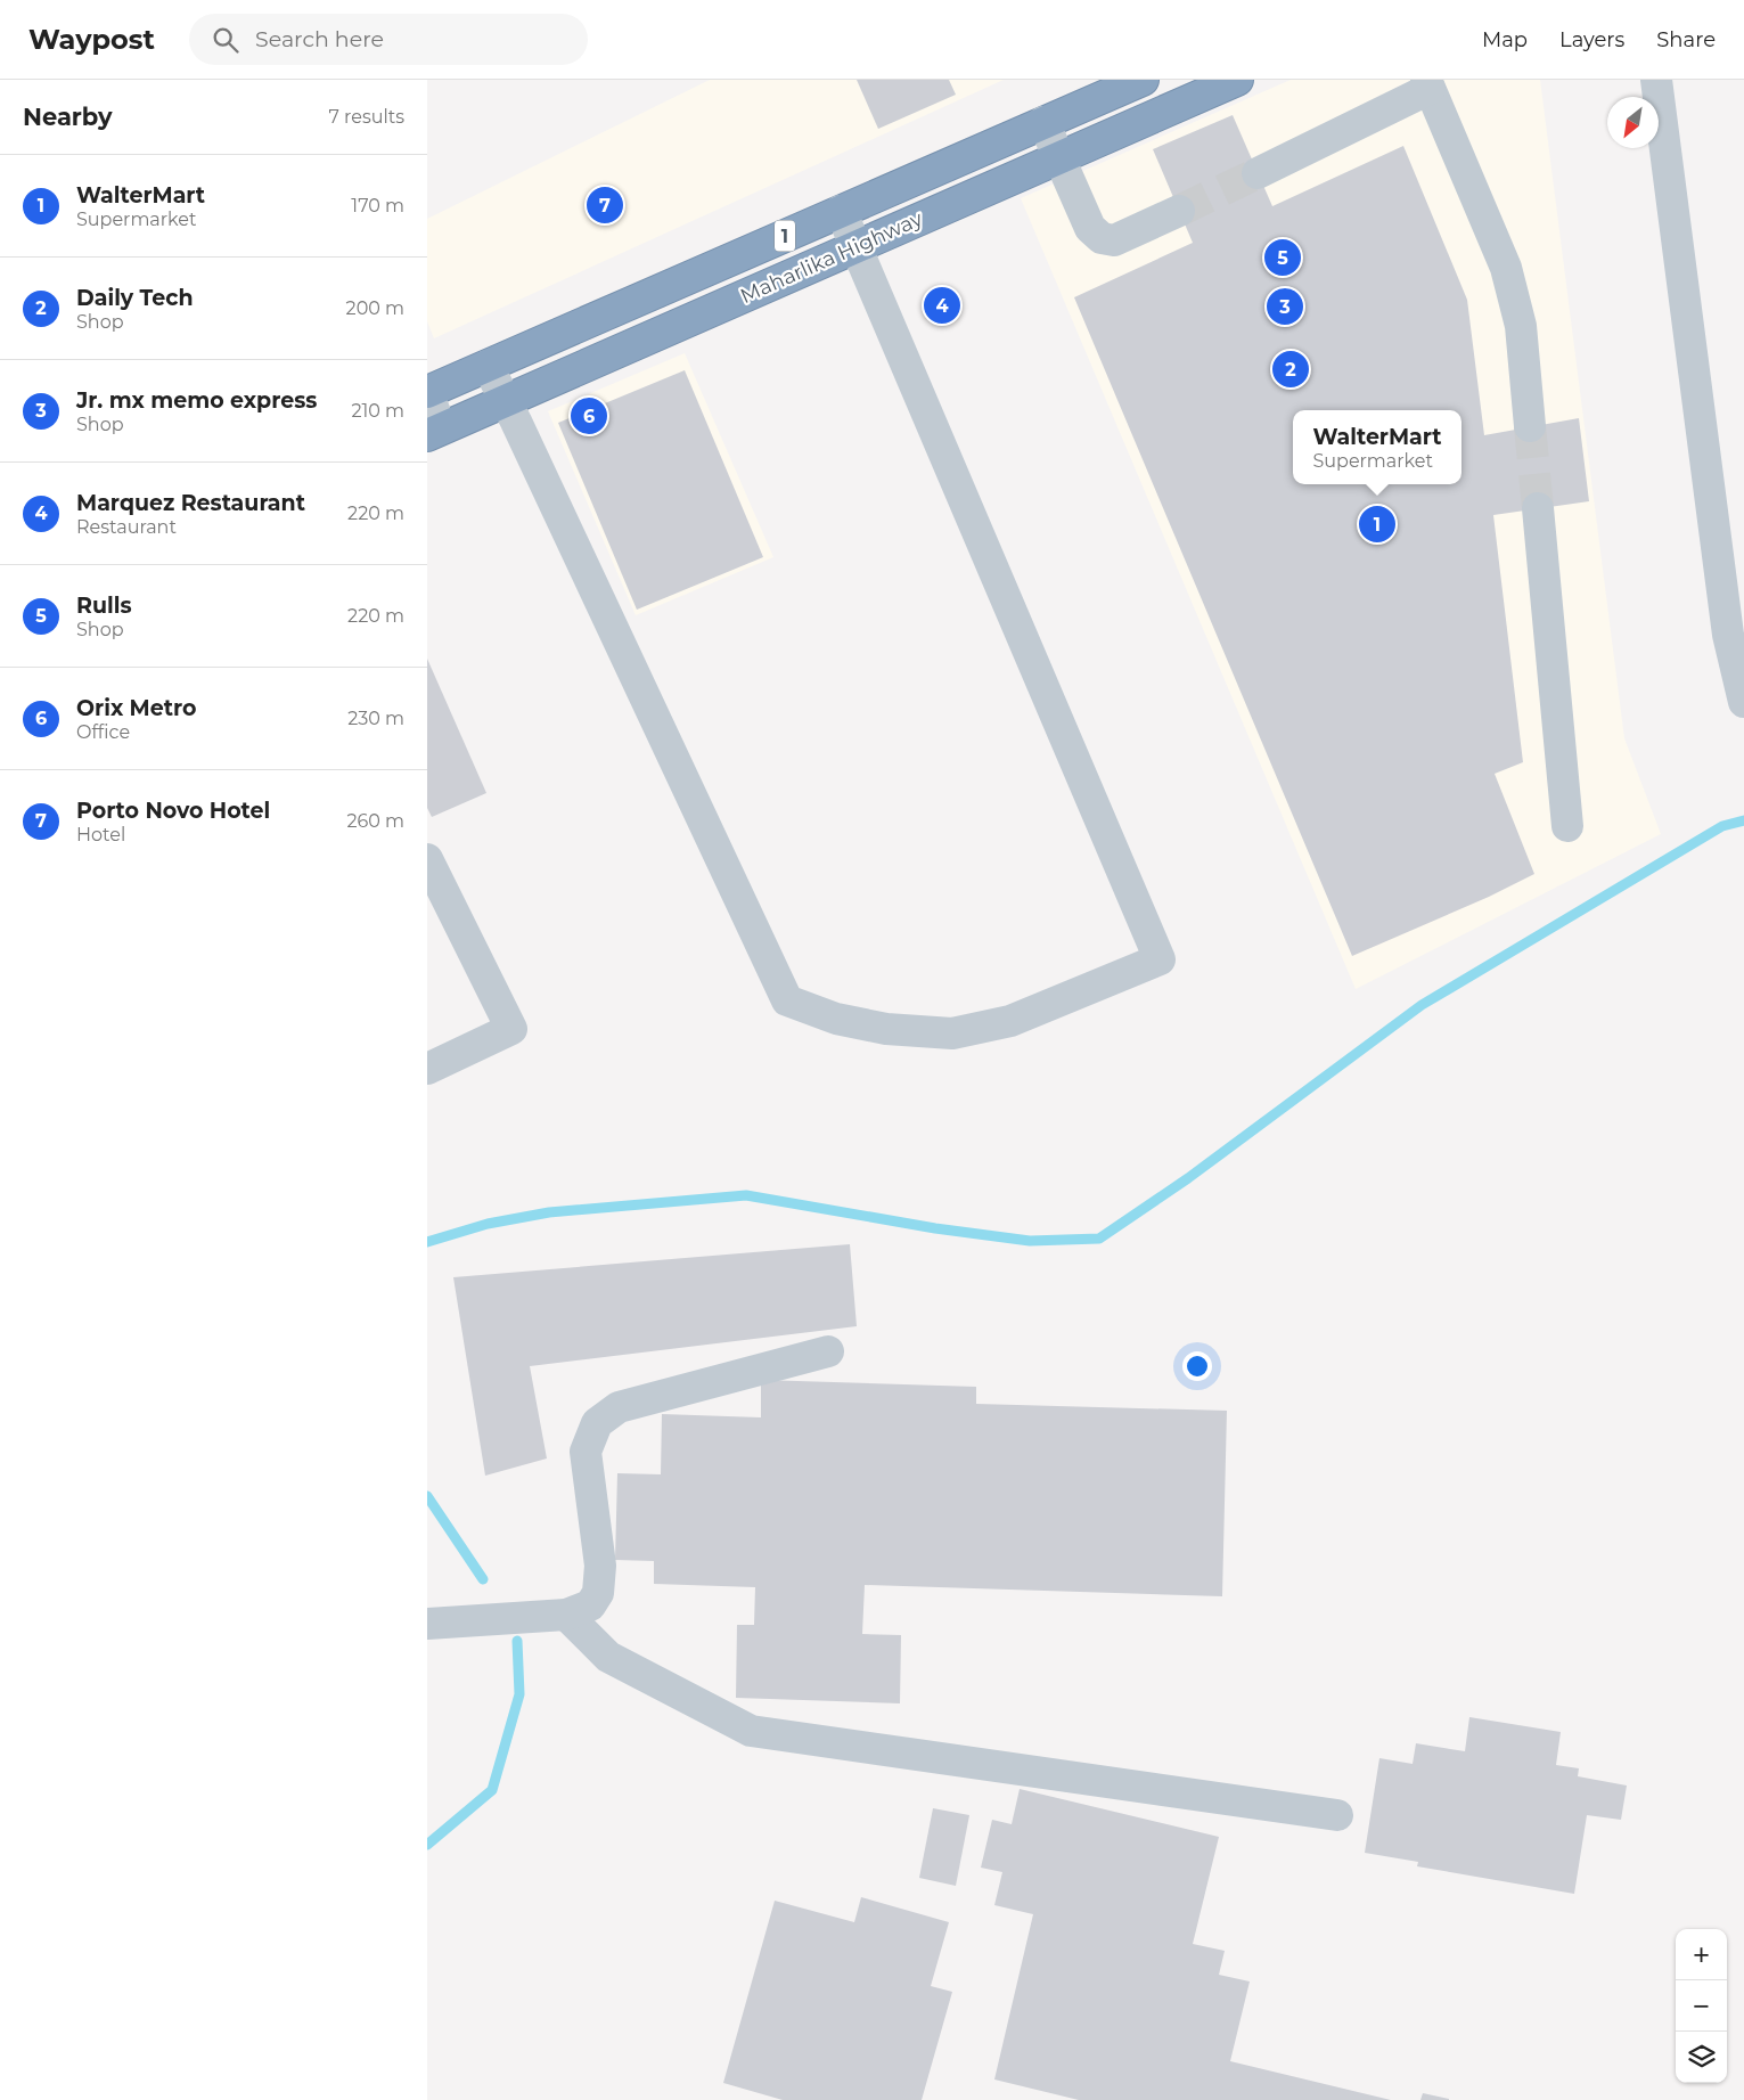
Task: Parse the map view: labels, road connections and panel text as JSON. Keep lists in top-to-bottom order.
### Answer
{
  "streets": {
    "highway": ["1", "Maharlika Highway"]
  },
  "north": "bottom left",
  "page": {
    "header": "Waypost",
    "search": "Search here",
    "nav": ["Map", "Layers", "Share"],
    "heading": ["Nearby", "7 results"],
    "list": [
      {
        "mark": "1",
        "name": "WalterMart",
        "note": "Supermarket",
        "value": "170 m"
      },
      {
        "mark": "2",
        "name": "Daily Tech",
        "note": "Shop",
        "value": "200 m"
      },
      {
        "mark": "3",
        "name": "Jr. mx memo express",
        "note": "Shop",
        "value": "210 m"
      },
      {
        "mark": "4",
        "name": "Marquez Restaurant",
        "note": "Restaurant",
        "value": "220 m"
      },
      {
        "mark": "5",
        "name": "Rulls",
        "note": "Shop",
        "value": "220 m"
      },
      {
        "mark": "6",
        "name": "Orix Metro",
        "note": "Office",
        "value": "230 m"
      },
      {
        "mark": "7",
        "name": "Porto Novo Hotel",
        "note": "Hotel",
        "value": "260 m"
      }
    ],
    "pins": [
      "7",
      "5",
      "4",
      "3",
      "2",
      "6",
      "1"
    ],
    "popup": ["WalterMart", "Supermarket"],
    "map_buttons": ["+", "−"]
  }
}
